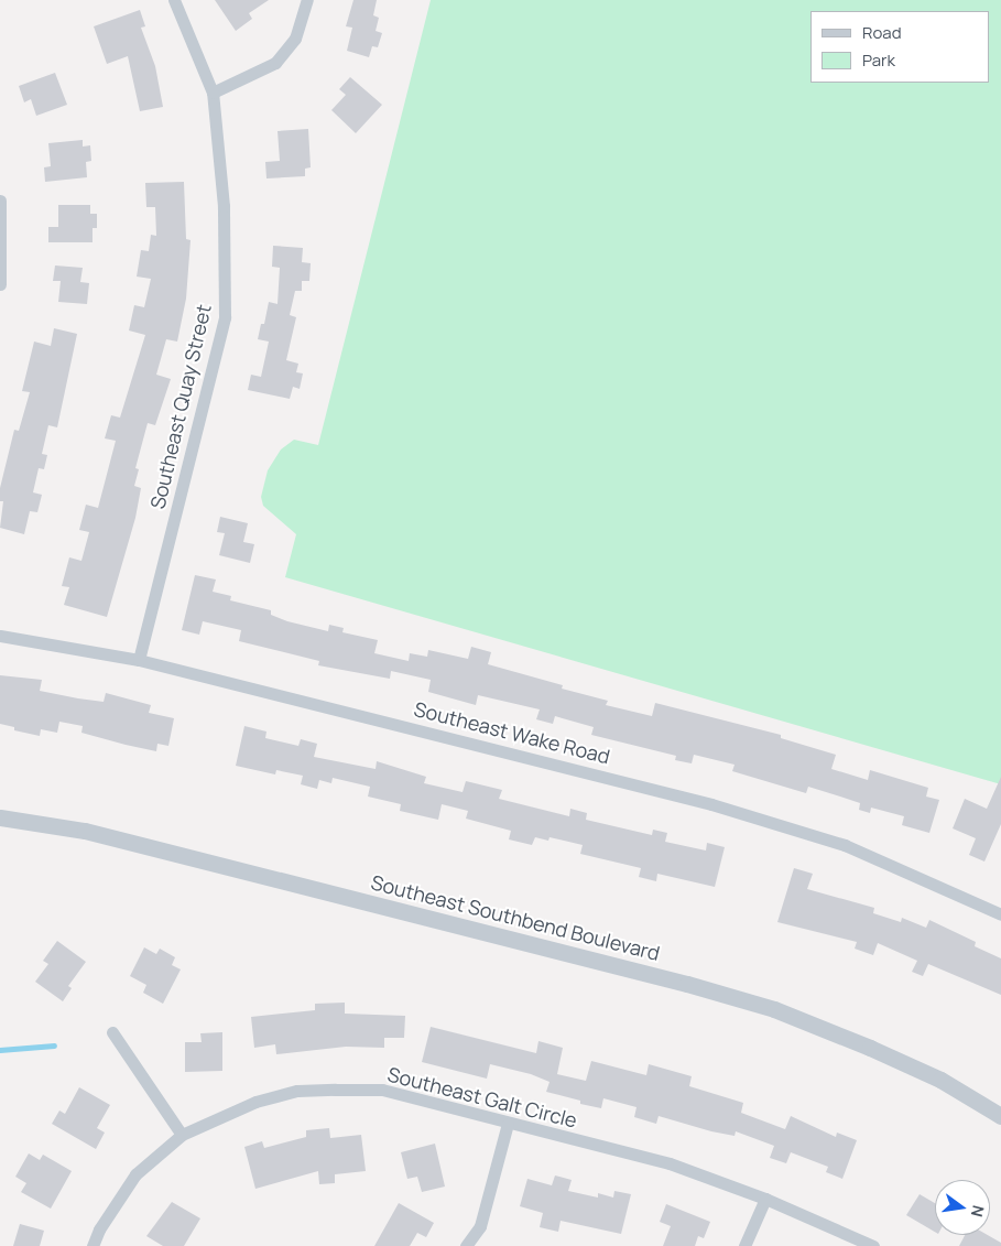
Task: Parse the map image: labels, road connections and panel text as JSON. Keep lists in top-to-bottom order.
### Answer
{
  "streets": {
    "street": [
      "Southeast Quay Street",
      "Southeast Wake Road",
      "Southeast Southbend Boulevard",
      "Southeast Galt Circle"
    ]
  },
  "crossings": [
    ["Southeast Quay Street", "Southeast Wake Road"]
  ],
  "legend": ["Road", "Park"],
  "north": "right"
}
